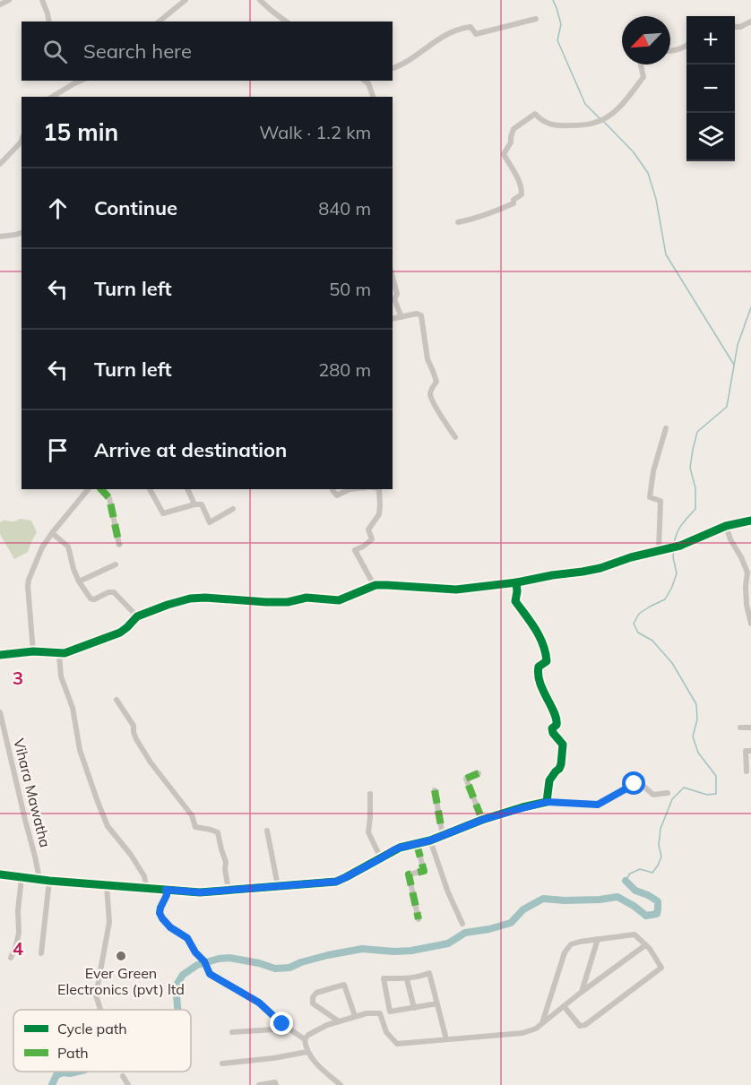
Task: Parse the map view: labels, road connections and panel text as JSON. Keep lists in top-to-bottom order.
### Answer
{
  "streets": {
    "street": ["Vihara Mawatha"]
  },
  "places": ["Ever Green Electronics (pvt) ltd"],
  "legend": ["Cycle path", "Path"],
  "north": "bottom left",
  "page": {
    "map_buttons": ["+", "−"],
    "search": "Search here",
    "heading": ["15 min", "Walk · 1.2 km"],
    "list": [
      ["Continue", "840 m"],
      ["Turn left", "50 m"],
      ["Turn left", "280 m"],
      "Arrive at destination"
    ]
  },
  "grid": {
    "rows": ["3", "4"]
  }
}
